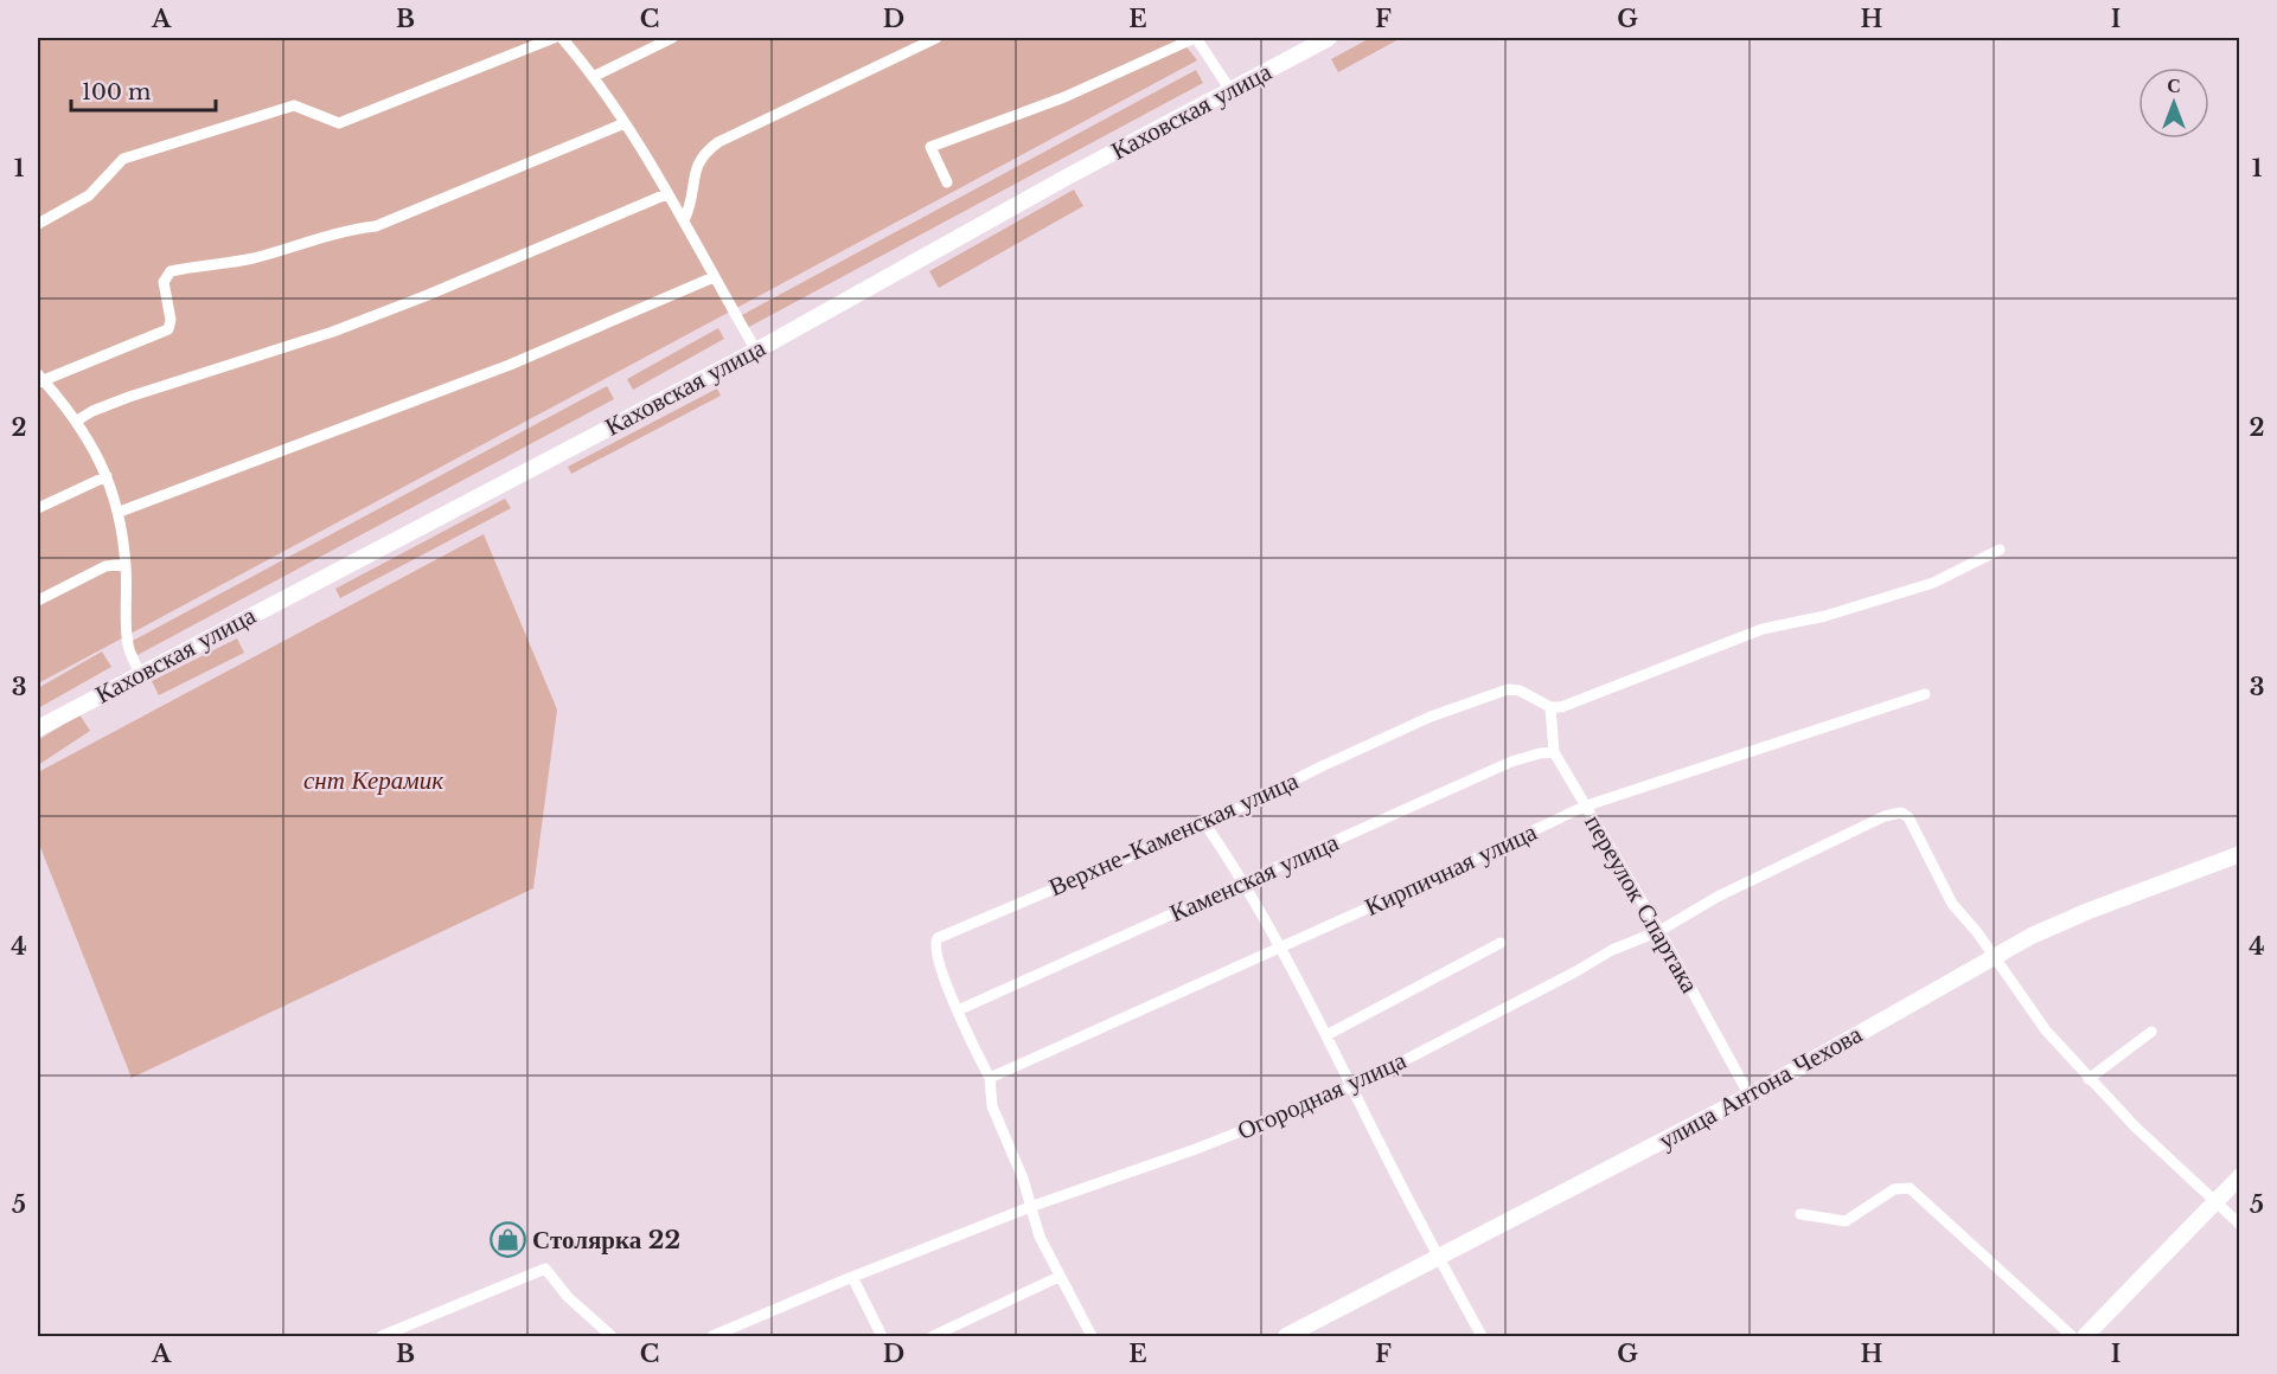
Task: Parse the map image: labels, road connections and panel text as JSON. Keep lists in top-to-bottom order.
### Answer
{
  "streets": {
    "main road": ["Каховская улица", "улица Антона Чехова"],
    "street": [
      "Верхне-Каменская улица",
      "Кирпичная улица",
      "Каменская улица",
      "переулок Спартака",
      "Огородная улица"
    ]
  },
  "crossings": [
    ["Верхне-Каменская улица", "Кирпичная улица"],
    ["Верхне-Каменская улица", "Каменская улица"],
    ["Верхне-Каменская улица", "переулок Спартака"],
    ["Верхне-Каменская улица", "Огородная улица"],
    ["Кирпичная улица", "переулок Спартака"],
    ["Каменская улица", "переулок Спартака"],
    ["переулок Спартака", "улица Антона Чехова"],
    ["переулок Спартака", "Огородная улица"],
    ["улица Антона Чехова", "Огородная улица"]
  ],
  "parks": ["снт Керамик"],
  "places": {
    "shop": ["Столярка 22"]
  },
  "scale_bar": "100 m",
  "north": "top",
  "grid": {
    "columns": [
      "A",
      "B",
      "C",
      "D",
      "E",
      "F",
      "G",
      "H",
      "I"
    ],
    "rows": [
      "1",
      "2",
      "3",
      "4",
      "5"
    ]
  }
}
